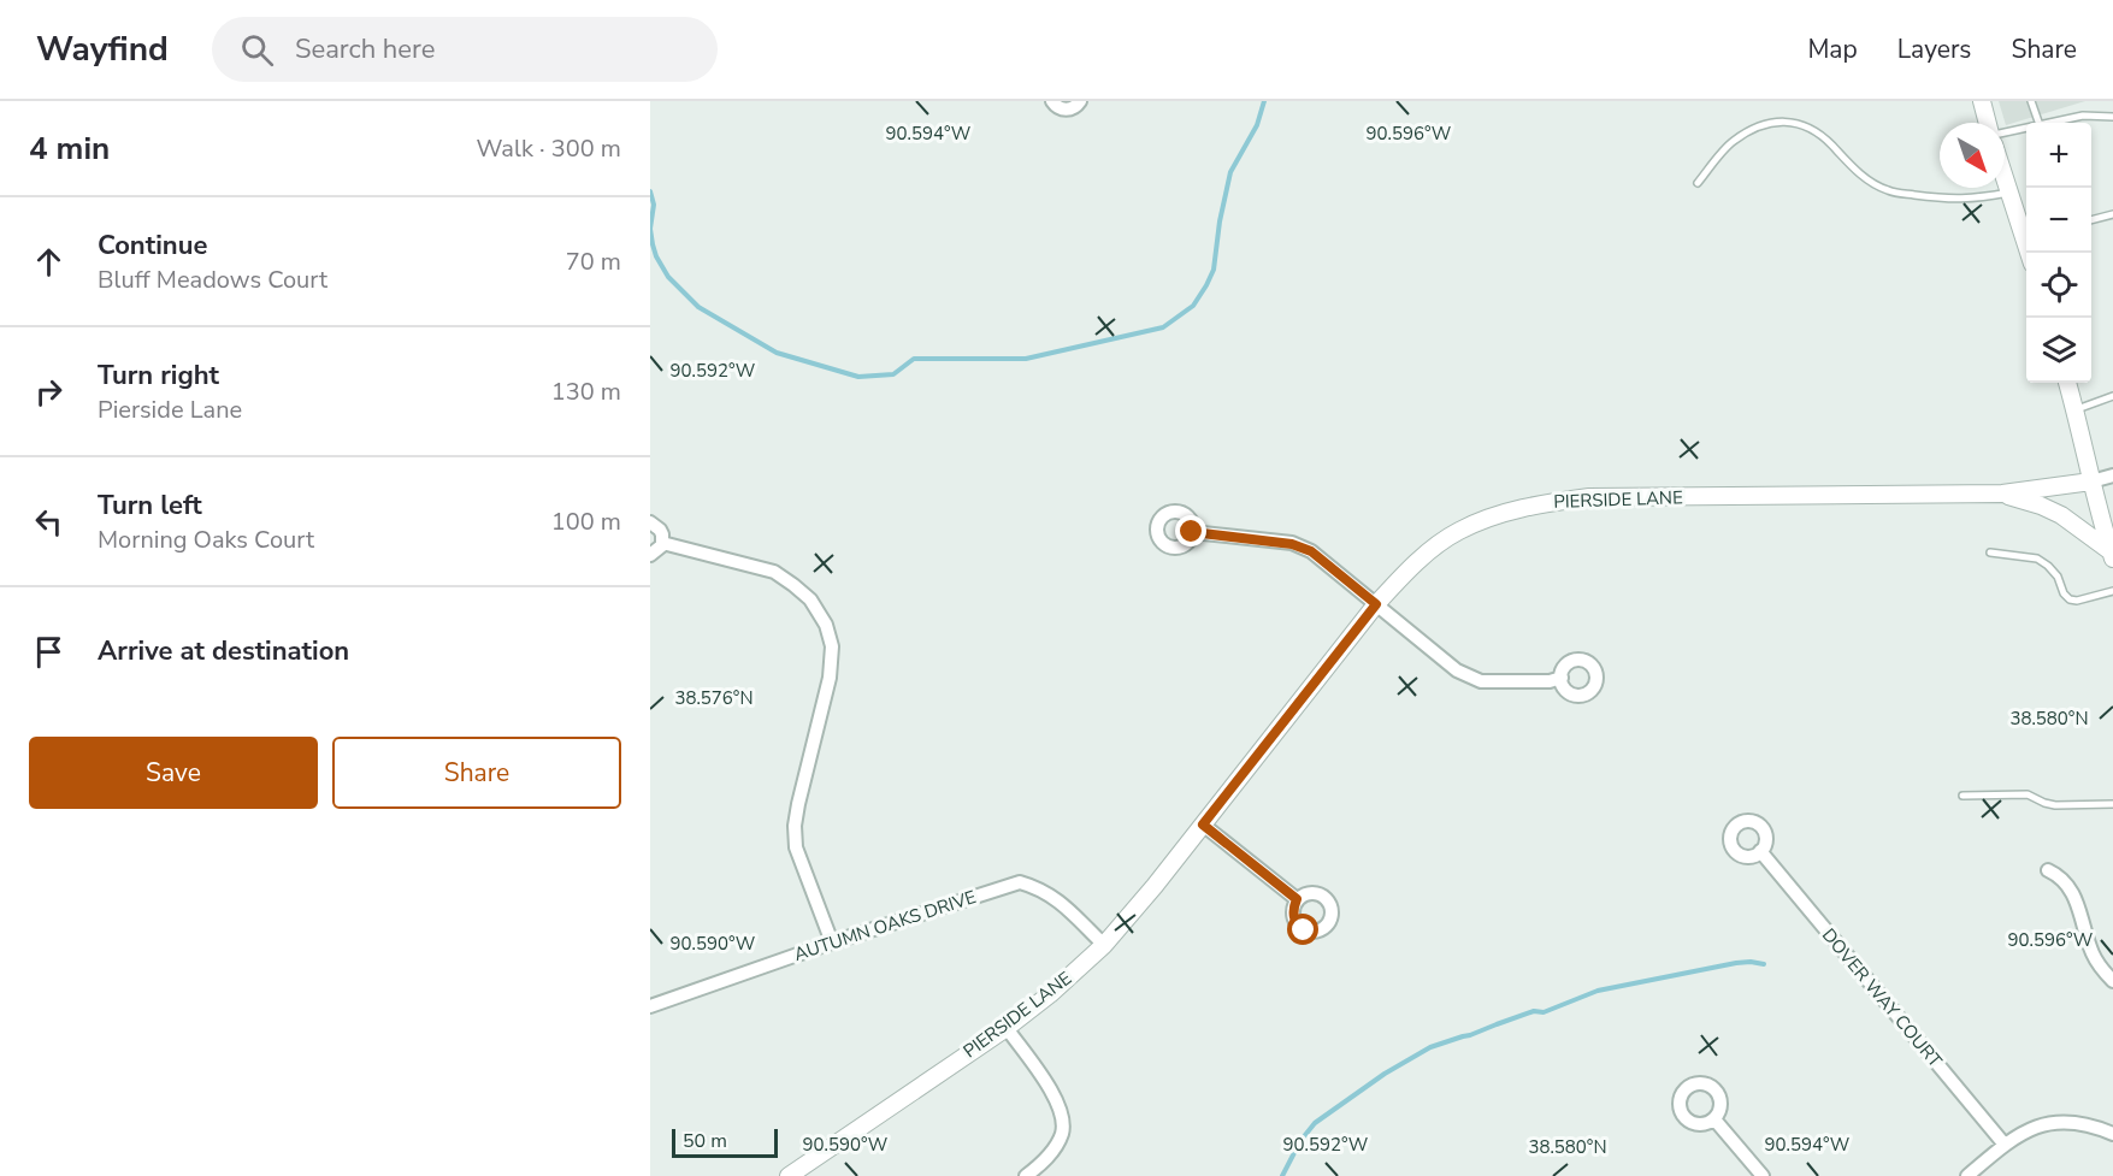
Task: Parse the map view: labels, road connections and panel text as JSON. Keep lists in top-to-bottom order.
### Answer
{
  "streets": {
    "street": ["PIERSIDE LANE", "AUTUMN OAKS DRIVE", "DOVER WAY COURT"]
  },
  "crossings": [
    ["PIERSIDE LANE", "AUTUMN OAKS DRIVE"]
  ],
  "scale_bar": "50 m",
  "north": "bottom right",
  "page": {
    "header": "Wayfind",
    "search": "Search here",
    "nav": ["Map", "Layers", "Share"],
    "heading": ["4 min", "Walk · 300 m"],
    "map_buttons": ["+", "−"],
    "list": [
      ["Continue", "Bluff Meadows Court", "70 m"],
      ["Turn right", "Pierside Lane", "130 m"],
      ["Turn left", "Morning Oaks Court", "100 m"],
      "Arrive at destination"
    ],
    "buttons": ["Save", "Share"],
    "scale": "50 m"
  },
  "coordinates": [
    "90.594°W",
    "90.596°W",
    "90.592°W",
    "38.576°N",
    "38.580°N",
    "90.590°W"
  ]
}
